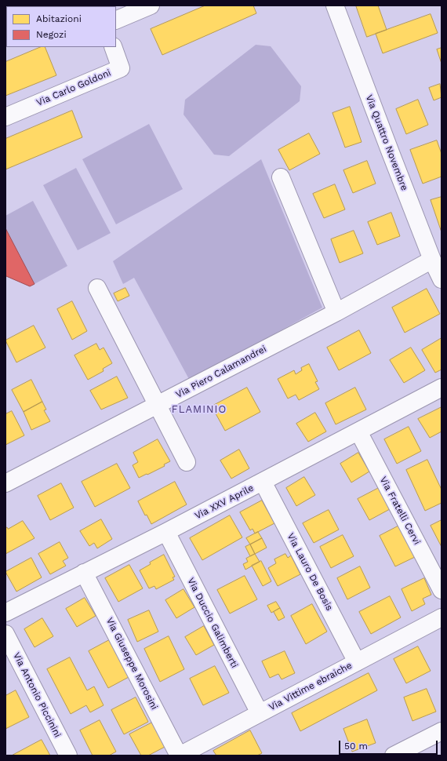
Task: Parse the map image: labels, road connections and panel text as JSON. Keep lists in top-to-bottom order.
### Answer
{
  "streets": {
    "street": [
      "Via Carlo Goldoni",
      "Via Quattro Novembre",
      "Via Piero Calamandrei",
      "Via XXV Aprile",
      "Via Fratelli Cervi",
      "Via Lauro De Bosis",
      "Via Duccio Galimberti",
      "Via Giuseppe Morosini",
      "Via Vittime ebraiche",
      "Via Antonio Piccinini"
    ]
  },
  "crossings": [
    ["Via Quattro Novembre", "Via Piero Calamandrei"],
    ["Via XXV Aprile", "Via Fratelli Cervi"],
    ["Via XXV Aprile", "Via Lauro De Bosis"],
    ["Via XXV Aprile", "Via Duccio Galimberti"],
    ["Via XXV Aprile", "Via Giuseppe Morosini"],
    ["Via Lauro De Bosis", "Via Vittime ebraiche"],
    ["Via Duccio Galimberti", "Via Vittime ebraiche"],
    ["Via Giuseppe Morosini", "Via Vittime ebraiche"]
  ],
  "districts": ["FLAMINIO"],
  "legend": ["Abitazioni", "Negozi"],
  "scale_bar": "50 m"
}
